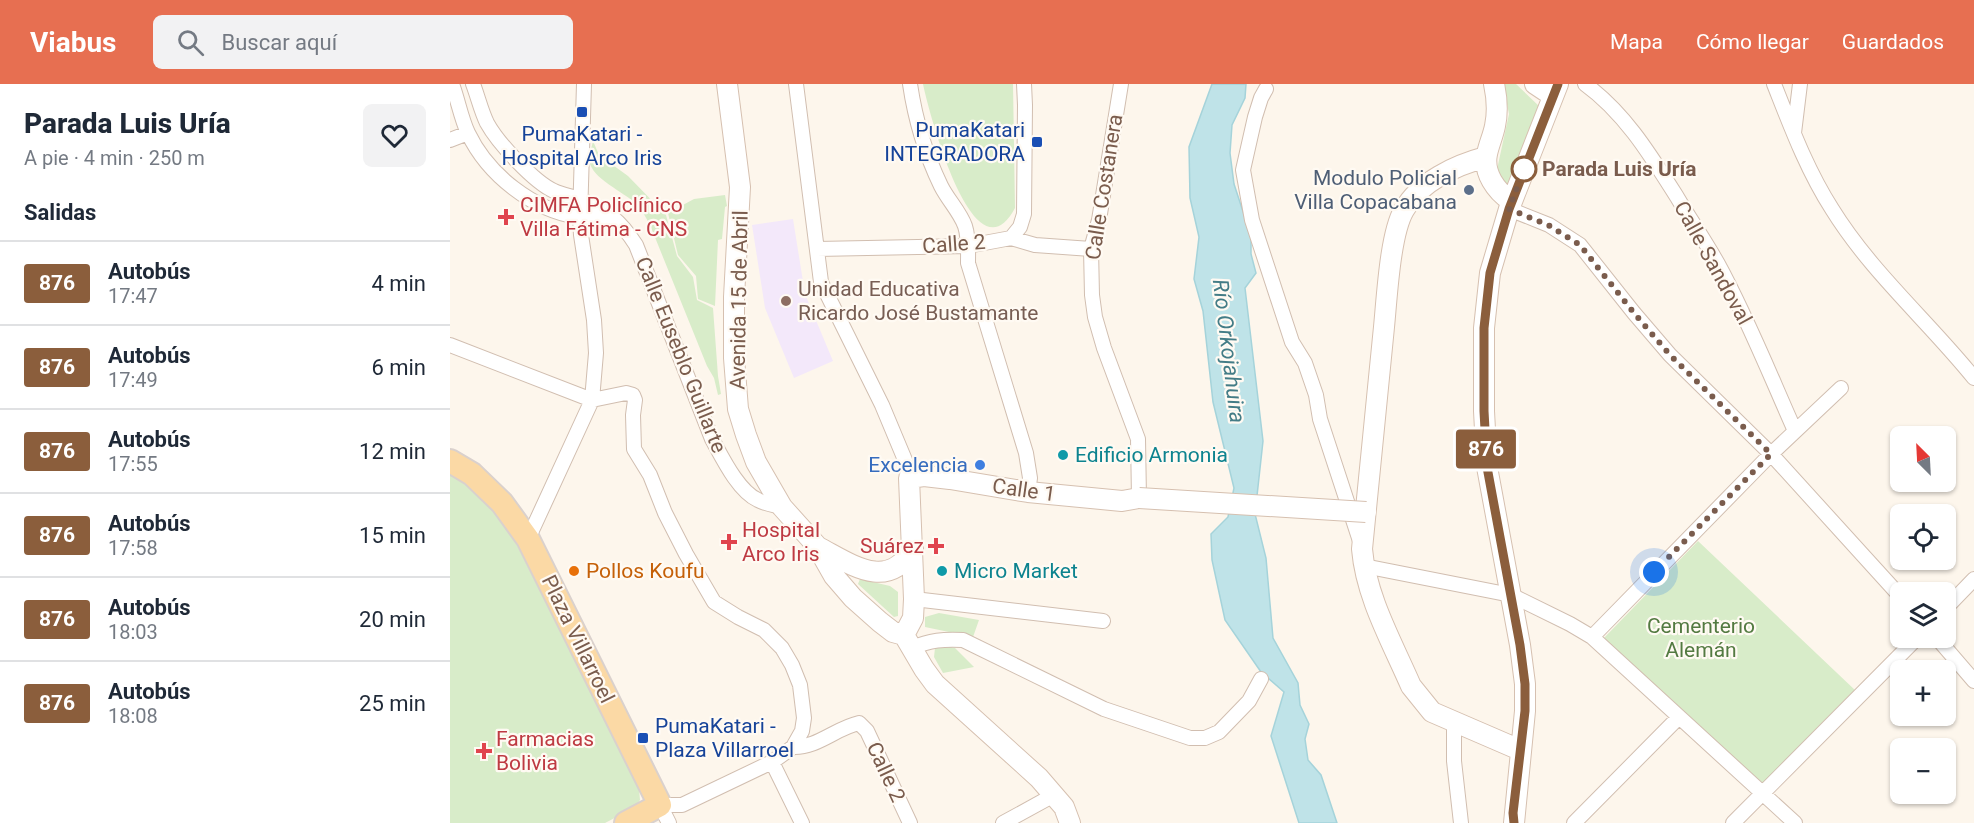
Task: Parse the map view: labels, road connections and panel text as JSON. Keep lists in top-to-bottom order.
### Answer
{
  "streets": {
    "main road": [
      "Avenida 15 de Abril",
      "Calle Euseblo Guillarte",
      "Calle 1",
      "Plaza Villarroel"
    ],
    "street": ["Calle Costanera", "Calle 2", "Calle Sandoval"]
  },
  "crossings": [
    ["Calle Costanera", "Calle 2"],
    ["Calle Costanera", "Calle 1"],
    ["Avenida 15 de Abril", "Calle Euseblo Guillarte"]
  ],
  "water": ["Río Orkojahuira"],
  "parks": ["Cementerio Alemán"],
  "places": {
    "transit": ["PumaKatari - Hospital Arco Iris", "PumaKatari INTEGRADORA", "PumaKatari - Plaza Villarroel"],
    "other": [
      "Parada Luis Uría",
      "Modulo Policial Villa Copacabana",
      "Unidad Educativa Ricardo José Bustamante",
      "Edificio Armonia",
      "Excelencia",
      "Pollos Koufu",
      "Micro Market"
    ],
    "health": [
      "CIMFA Policlínico Villa Fátima - CNS",
      "Hospital Arco Iris",
      "Suárez",
      "Farmacias Bolivia"
    ]
  },
  "lines": ["bus line 876"],
  "north": "top left",
  "page": {
    "header": "Viabus",
    "search": "Buscar aquí",
    "nav": ["Mapa", "Cómo llegar", "Guardados"],
    "heading": [
      ["Parada Luis Uría", "A pie · 4 min · 250 m"],
      "Salidas"
    ],
    "on_map": "876",
    "list": [
      {
        "mark": "876",
        "name": "Autobús",
        "note": "17:47",
        "value": "4 min"
      },
      {
        "mark": "876",
        "name": "Autobús",
        "note": "17:49",
        "value": "6 min"
      },
      {
        "mark": "876",
        "name": "Autobús",
        "note": "17:55",
        "value": "12 min"
      },
      {
        "mark": "876",
        "name": "Autobús",
        "note": "17:58",
        "value": "15 min"
      },
      {
        "mark": "876",
        "name": "Autobús",
        "note": "18:03",
        "value": "20 min"
      },
      {
        "mark": "876",
        "name": "Autobús",
        "note": "18:08",
        "value": "25 min"
      }
    ],
    "map_buttons": ["+", "−"]
  }
}
